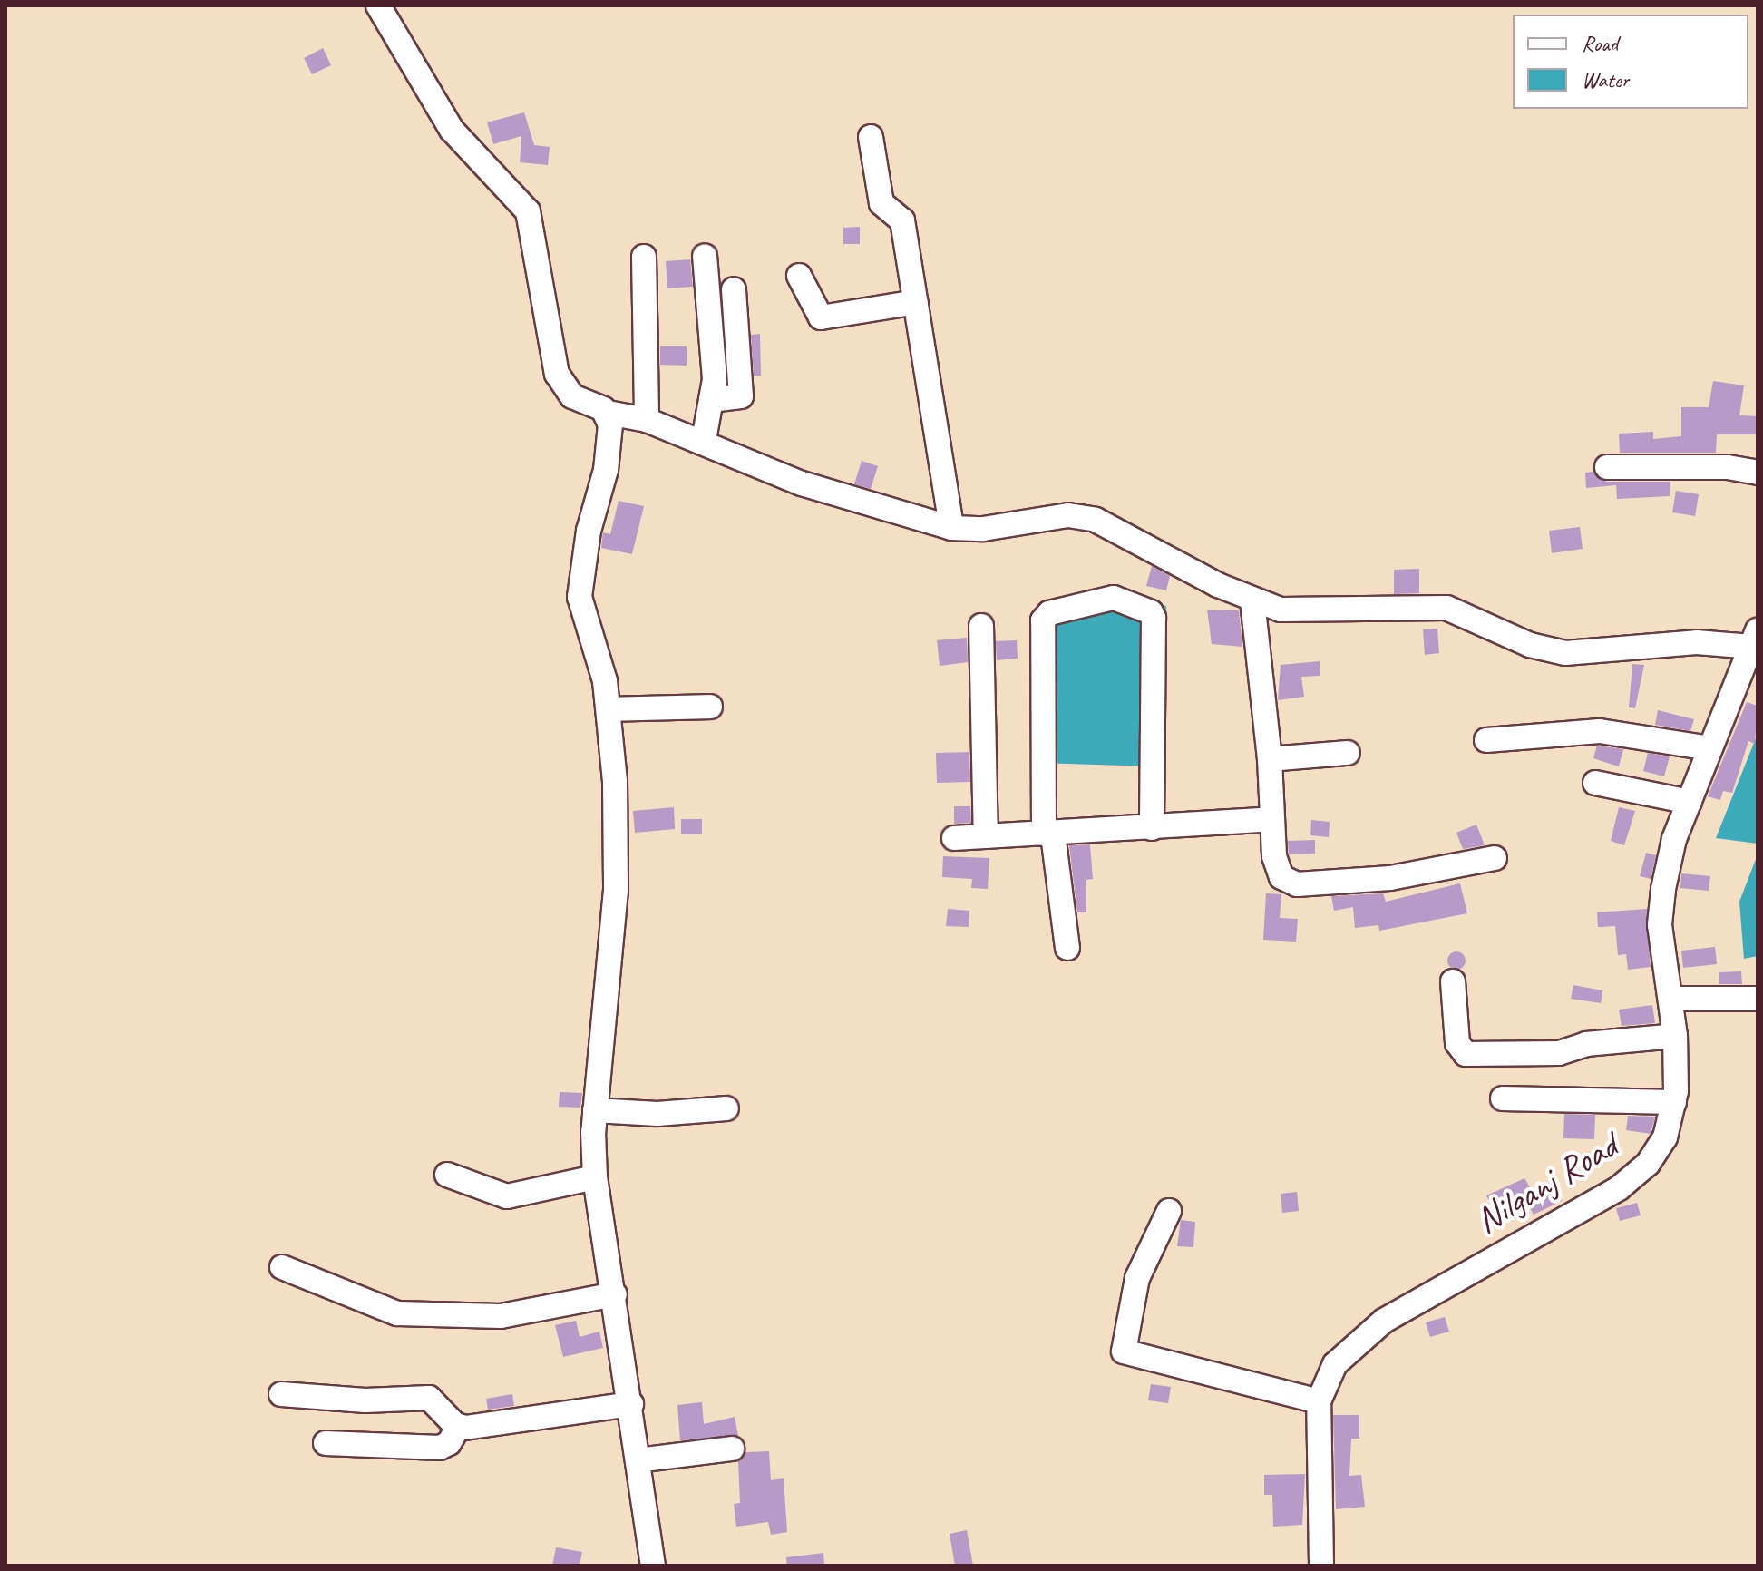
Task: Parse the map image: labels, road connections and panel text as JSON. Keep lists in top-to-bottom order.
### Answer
{
  "streets": {
    "street": ["Nilganj Road"]
  },
  "legend": ["Road", "Water"]
}
